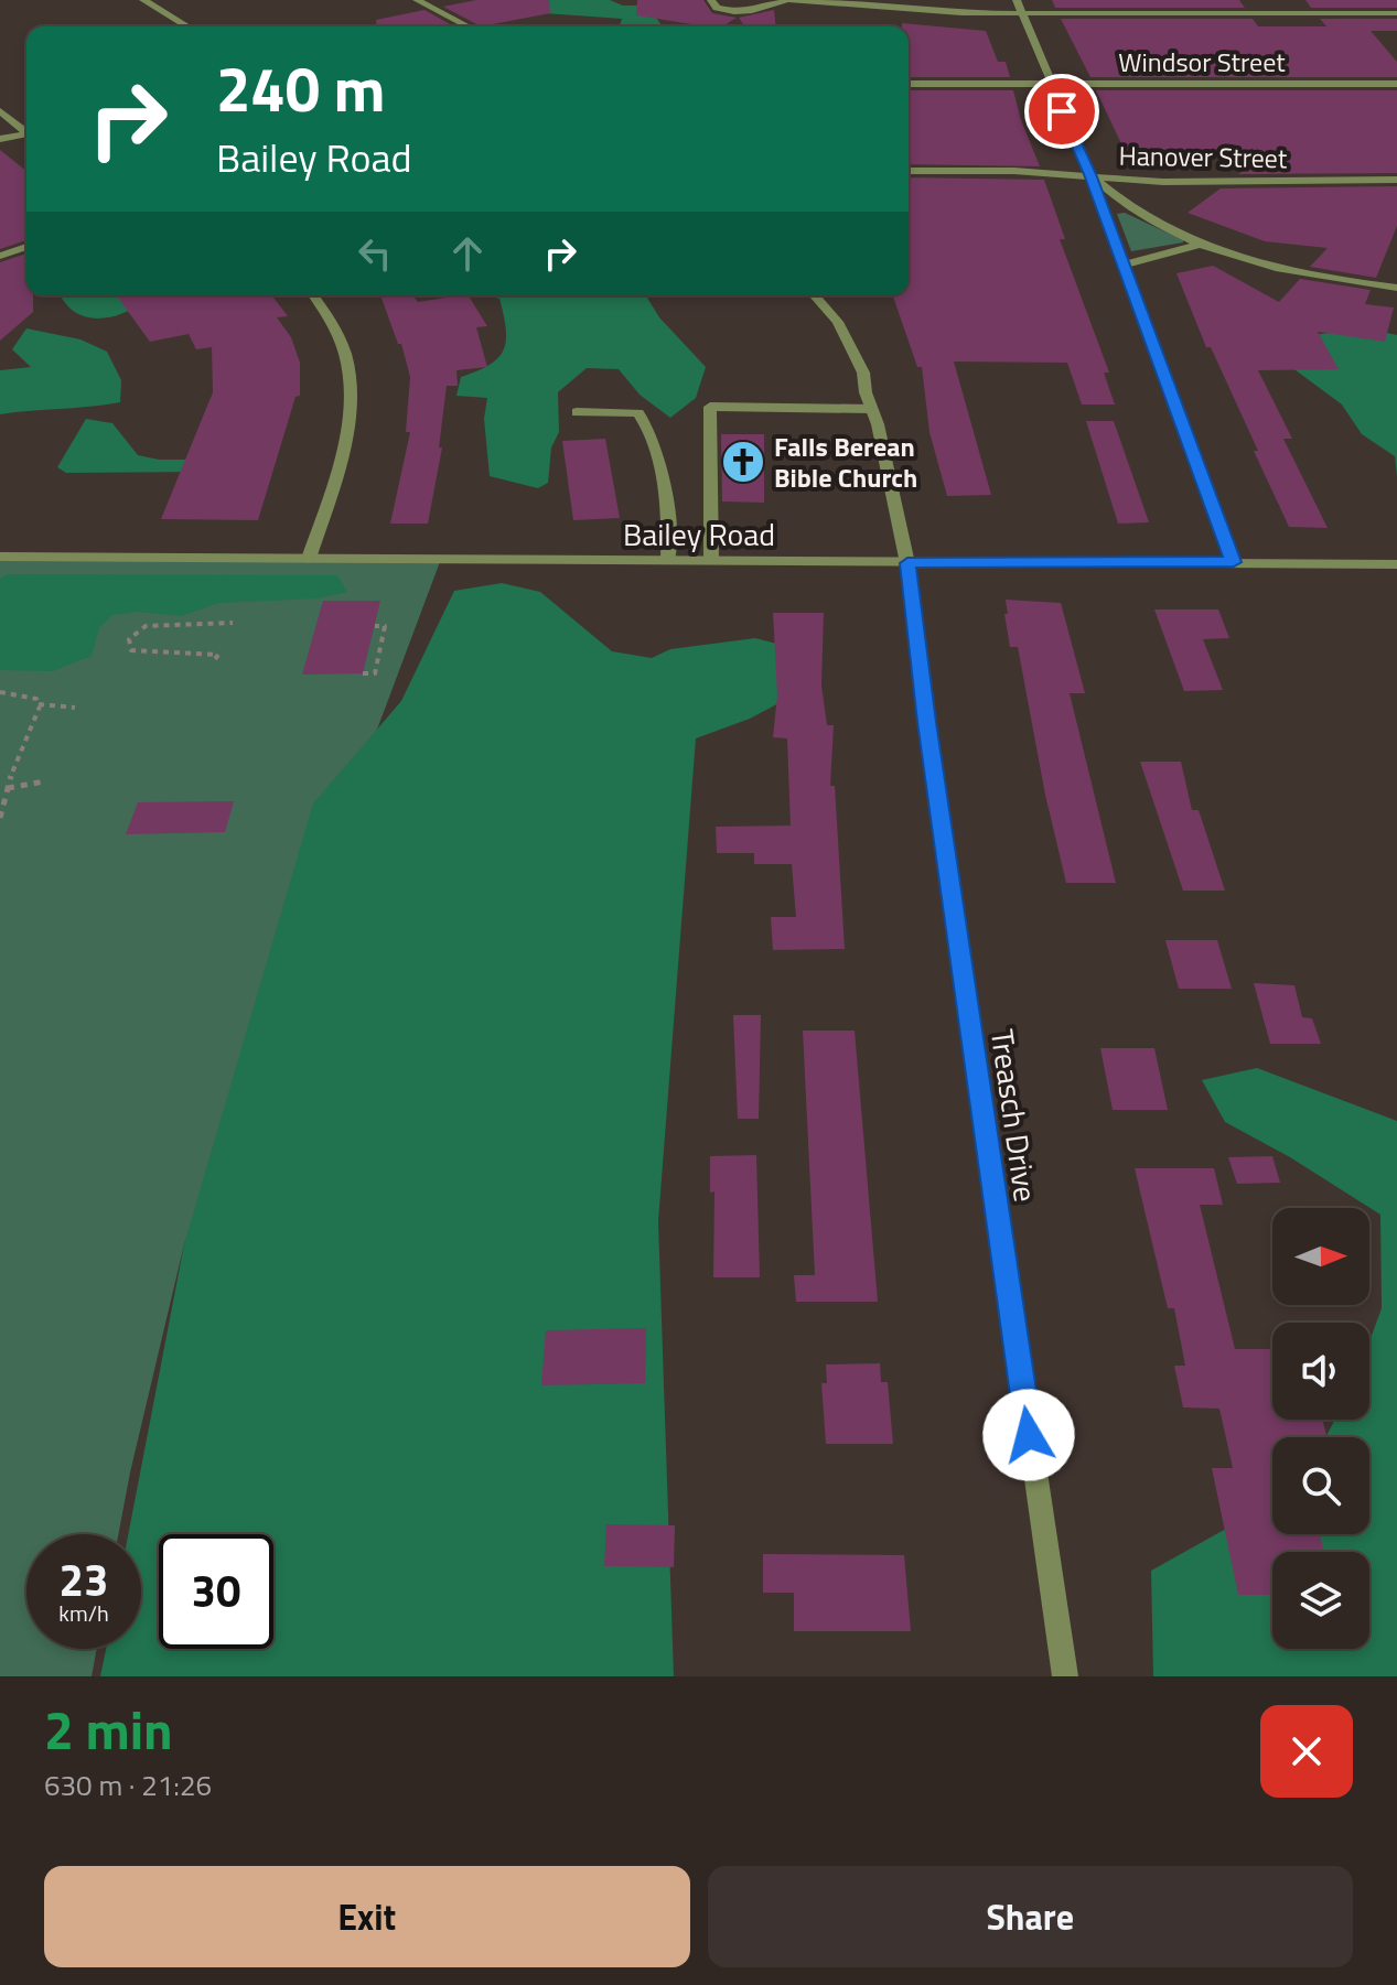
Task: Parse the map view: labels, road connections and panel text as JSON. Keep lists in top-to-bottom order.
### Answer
{
  "streets": {
    "street": [
      "Windsor Street",
      "Hanover Street",
      "Bailey Road",
      "Treasch Drive"
    ]
  },
  "crossings": [
    ["Bailey Road", "Treasch Drive"]
  ],
  "places": {
    "church": ["Falls Berean Bible Church"]
  },
  "north": "right",
  "page": {
    "turn": ["240 m", "Bailey Road"],
    "speed": "23 km/h",
    "limit": "30",
    "heading": ["2 min", "630 m · 21:26"],
    "buttons": ["Exit", "Share"]
  }
}
